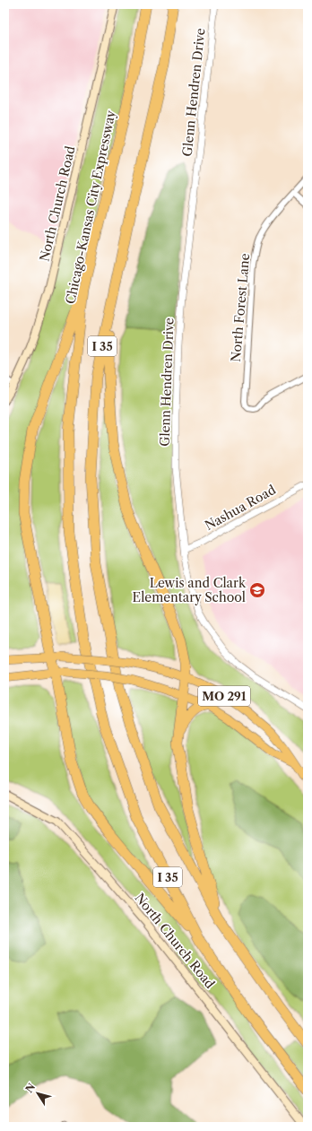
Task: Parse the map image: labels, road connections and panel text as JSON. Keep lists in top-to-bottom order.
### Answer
{
  "streets": {
    "highway": ["Chicago-Kansas City Expressway", "I 35"],
    "main road": ["North Church Road", "MO 291"],
    "street": ["Glenn Hendren Drive", "North Forest Lane", "Nashua Road"]
  },
  "crossings": [
    ["Glenn Hendren Drive", "Nashua Road"]
  ],
  "places": {
    "school or university": ["Lewis and Clark Elementary School"]
  },
  "north": "top left"
}
